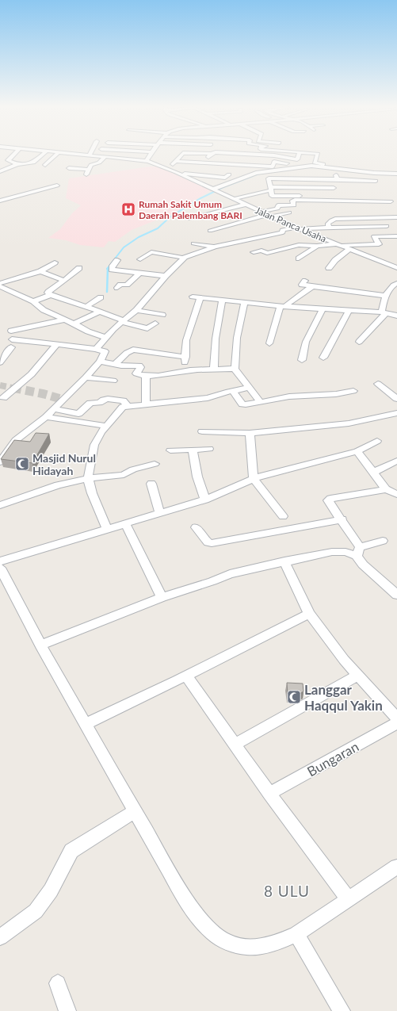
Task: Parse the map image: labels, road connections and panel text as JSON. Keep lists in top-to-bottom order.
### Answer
{
  "streets": {
    "street": ["Jalan Panca Usaha", "Bungaran"]
  },
  "districts": ["8 ULU"],
  "places": {
    "hospital": ["Rumah Sakit Umum Daerah Palembang BARI"],
    "mosque": ["Masjid Nurul Hidayah", "Langgar Haqqul Yakin"]
  }
}
